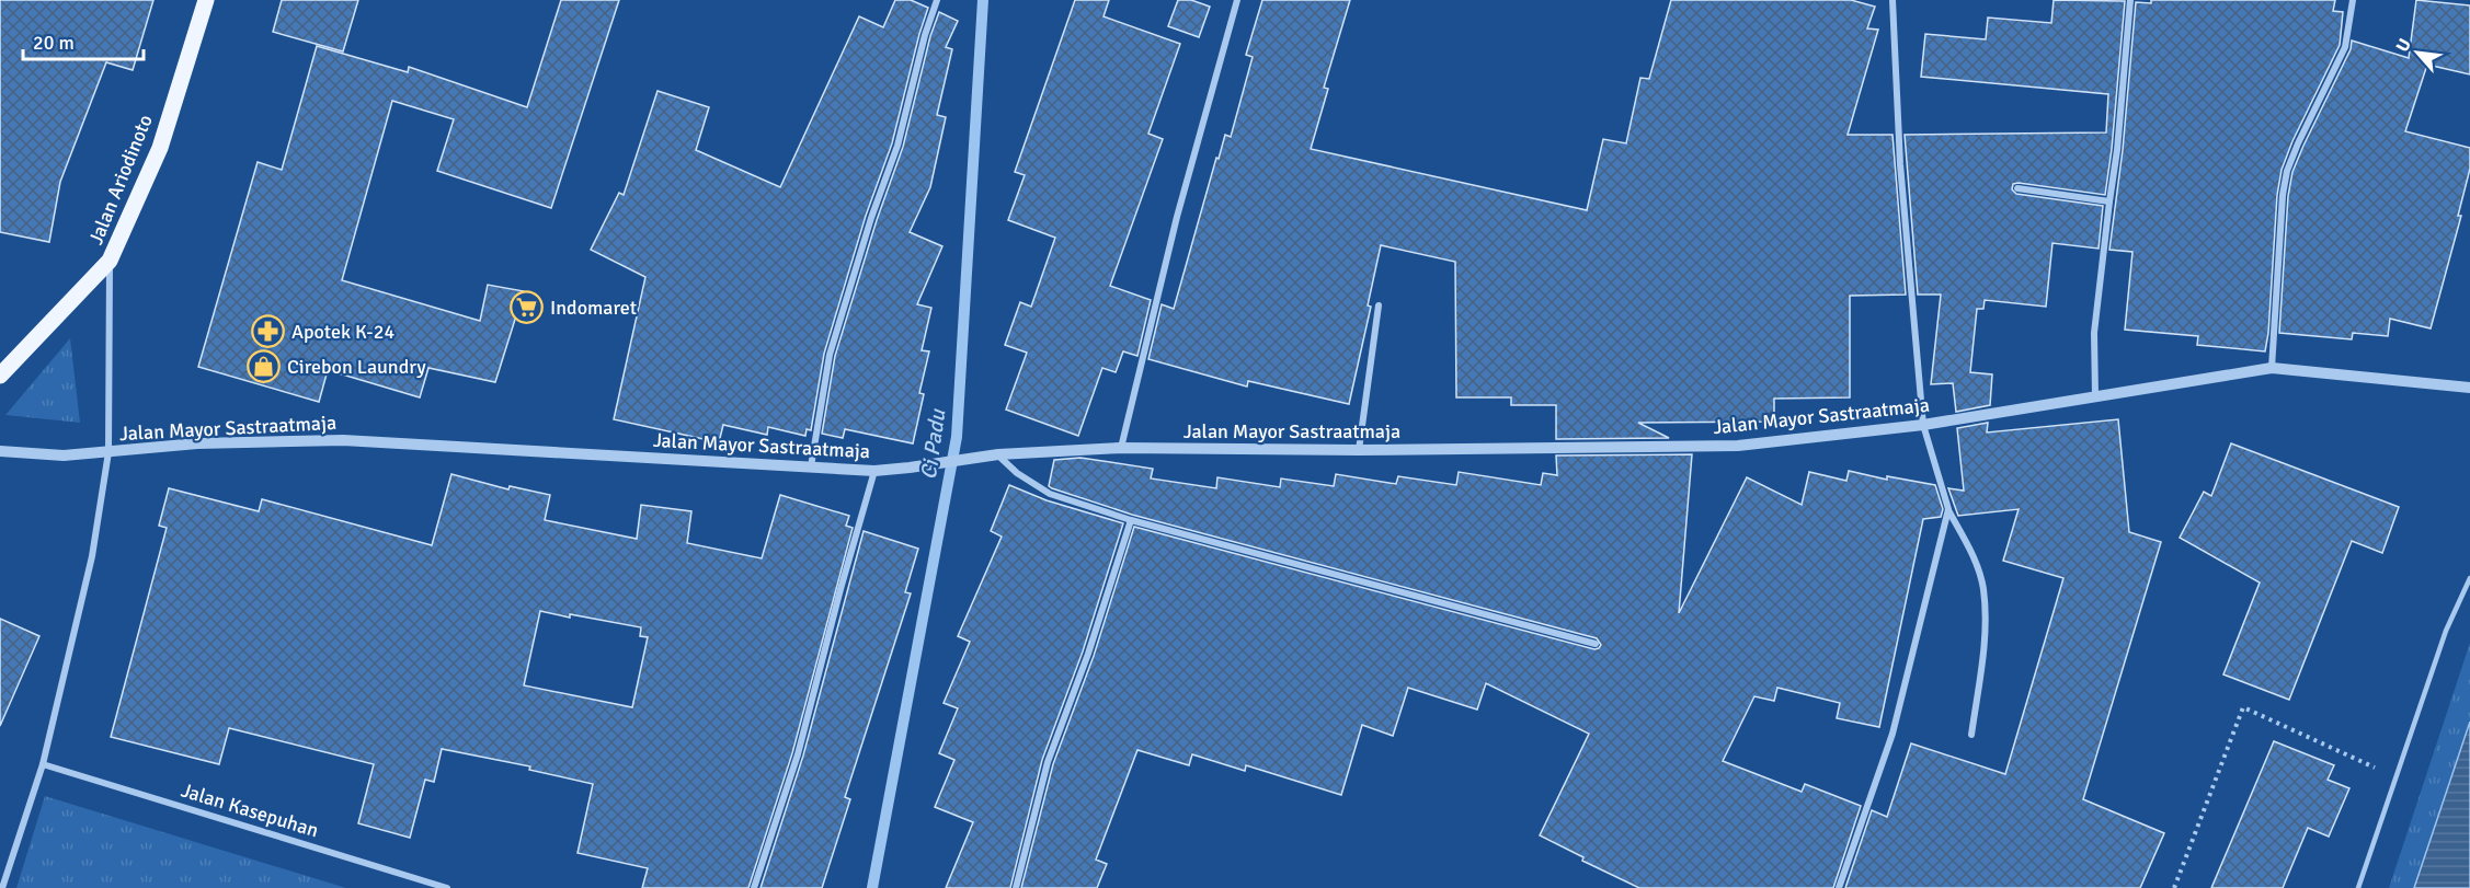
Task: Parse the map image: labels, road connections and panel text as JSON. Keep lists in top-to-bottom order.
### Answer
{
  "streets": {
    "main road": ["Jalan Ariodinoto"],
    "street": ["Jalan Mayor Sastraatmaja", "Jalan Kasepuhan"]
  },
  "water": ["Ci Padu"],
  "places": {
    "supermarket": ["Indomaret"],
    "pharmacy": ["Apotek K-24"],
    "shop": ["Cirebon Laundry"]
  },
  "scale_bar": "20 m",
  "north": "top left"
}
